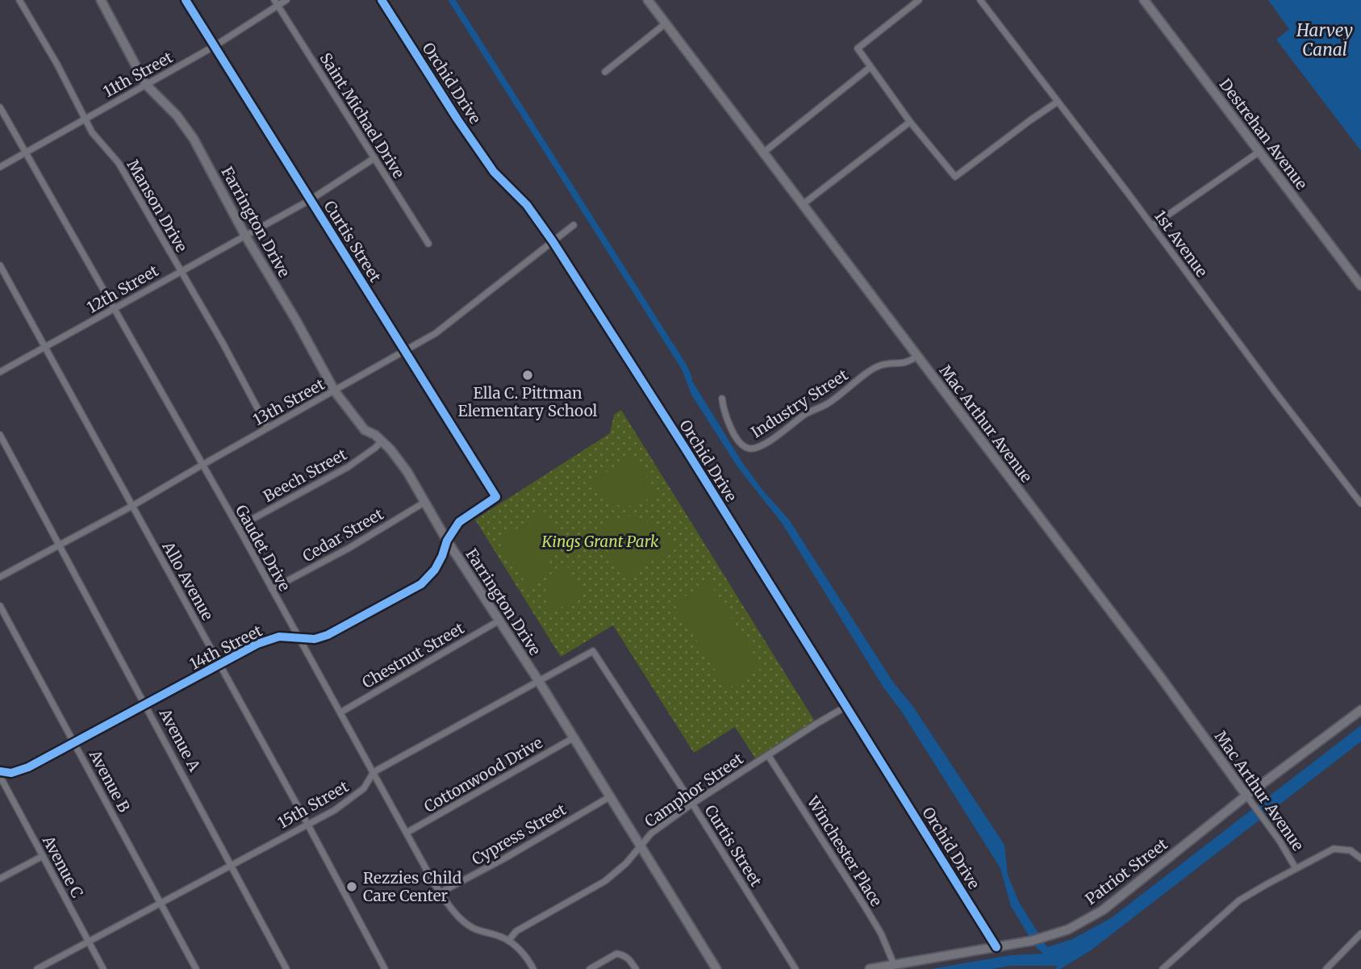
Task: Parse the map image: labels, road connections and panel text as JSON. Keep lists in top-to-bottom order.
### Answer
{
  "streets": {
    "street": [
      "11th Street",
      "Orchid Drive",
      "Saint Michael Drive",
      "Destrehan Avenue",
      "Manson Drive",
      "Farrington Drive",
      "Curtis Street",
      "1st Avenue",
      "12th Street",
      "13th Street",
      "Industry Street",
      "Mac Arthur Avenue",
      "Beech Street",
      "Cedar Street",
      "Gaudet Drive",
      "Allo Avenue",
      "14th Street",
      "Chestnut Street",
      "Avenue A",
      "Cottonwood Drive",
      "Avenue B",
      "Camphor Street",
      "15th Street",
      "Cypress Street",
      "Winchester Place",
      "Avenue C",
      "Patriot Street"
    ]
  },
  "crossings": [
    ["11th Street", "Saint Michael Drive"],
    ["11th Street", "Manson Drive"],
    ["11th Street", "Farrington Drive"],
    ["11th Street", "Curtis Street"],
    ["11th Street", "Gaudet Drive"],
    ["Orchid Drive", "13th Street"],
    ["Orchid Drive", "Camphor Street"],
    ["Orchid Drive", "Patriot Street"],
    ["Saint Michael Drive", "12th Street"],
    ["Manson Drive", "12th Street"],
    ["Manson Drive", "13th Street"],
    ["Farrington Drive", "12th Street"],
    ["Farrington Drive", "13th Street"],
    ["Farrington Drive", "Beech Street"],
    ["Farrington Drive", "Cedar Street"],
    ["Farrington Drive", "14th Street"],
    ["Farrington Drive", "Chestnut Street"],
    ["Farrington Drive", "Cottonwood Drive"],
    ["Farrington Drive", "Camphor Street"],
    ["Farrington Drive", "15th Street"],
    ["Farrington Drive", "Cypress Street"],
    ["Curtis Street", "12th Street"],
    ["Curtis Street", "13th Street"],
    ["Curtis Street", "14th Street"],
    ["Curtis Street", "Camphor Street"],
    ["Curtis Street", "15th Street"],
    ["12th Street", "Gaudet Drive"],
    ["12th Street", "Allo Avenue"],
    ["13th Street", "Gaudet Drive"],
    ["13th Street", "Allo Avenue"],
    ["13th Street", "Avenue A"],
    ["Industry Street", "Mac Arthur Avenue"],
    ["Mac Arthur Avenue", "Patriot Street"],
    ["Beech Street", "Gaudet Drive"],
    ["Cedar Street", "Gaudet Drive"],
    ["Gaudet Drive", "14th Street"],
    ["Gaudet Drive", "Chestnut Street"],
    ["Gaudet Drive", "Cottonwood Drive"],
    ["Gaudet Drive", "Camphor Street"],
    ["Gaudet Drive", "15th Street"],
    ["Gaudet Drive", "Cypress Street"],
    ["Allo Avenue", "14th Street"],
    ["Allo Avenue", "15th Street"],
    ["14th Street", "Avenue A"],
    ["14th Street", "Avenue B"],
    ["Avenue A", "15th Street"],
    ["Avenue B", "15th Street"],
    ["Camphor Street", "Winchester Place"],
    ["15th Street", "Avenue C"],
    ["Winchester Place", "Patriot Street"]
  ],
  "water": ["Harvey Canal"],
  "parks": ["Kings Grant Park"],
  "places": ["Ella C. Pittman Elementary School", "Rezzies Child Care Center"]
}
